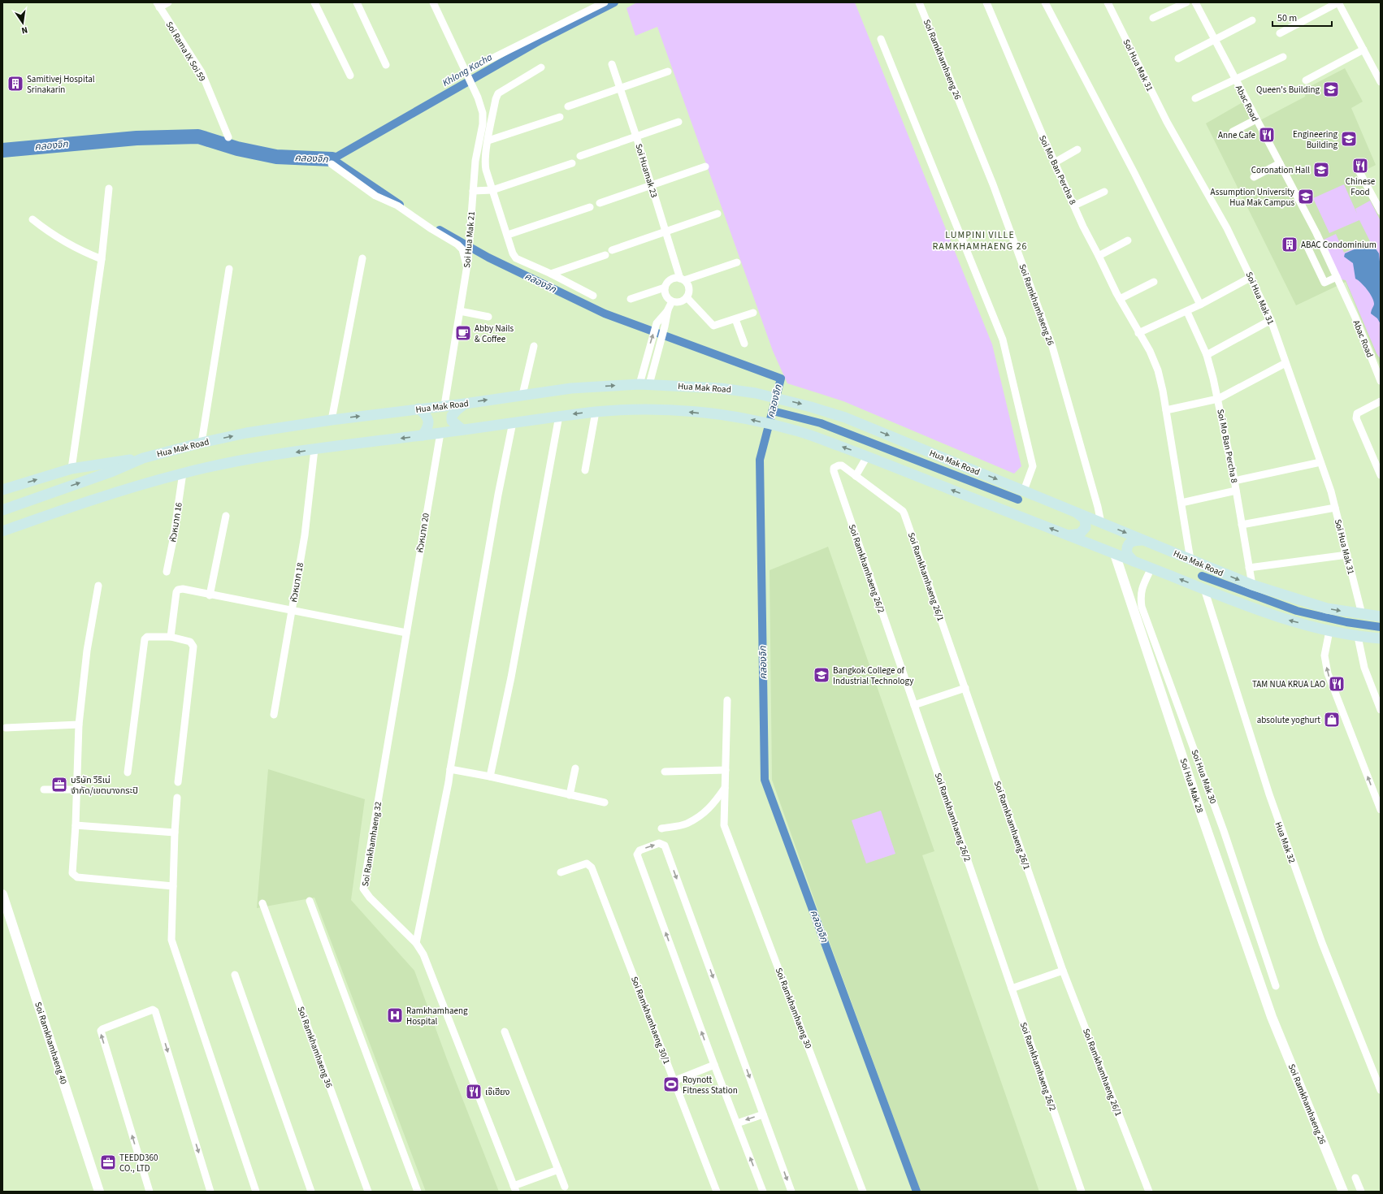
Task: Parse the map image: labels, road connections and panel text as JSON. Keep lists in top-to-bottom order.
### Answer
{
  "streets": {
    "main road": ["Hua Mak Road"],
    "street": [
      "Soi Rama IX Soi 59",
      "Soi Ramkhamhaeng 26",
      "Soi Hua Mak 31",
      "Abac Road",
      "Soi Mo Ban Percha 8",
      "Soi Huamak 23",
      "Soi Hua Mak 21",
      "หัวหมาก 16",
      "หัวหมาก 20",
      "Soi Ramkhamhaeng 26/2",
      "Soi Ramkhamhaeng 26/1",
      "หัวหมาก 18",
      "Soi Hua Mak 30",
      "Soi Hua Mak 28",
      "Hua Mak 32",
      "Soi Ramkhamhaeng 32",
      "Soi Ramkhamhaeng 30",
      "Soi Ramkhamhaeng 30/1",
      "Soi Ramkhamhaeng 40",
      "Soi Ramkhamhaeng 36"
    ]
  },
  "crossings": [
    ["Soi Ramkhamhaeng 26", "Hua Mak Road"],
    ["Soi Ramkhamhaeng 26", "Soi Hua Mak 28"],
    ["Soi Hua Mak 31", "Hua Mak Road"],
    ["Soi Mo Ban Percha 8", "Hua Mak Road"],
    ["Soi Hua Mak 21", "Hua Mak Road"],
    ["หัวหมาก 20", "Soi Ramkhamhaeng 32"],
    ["Soi Ramkhamhaeng 26/2", "Soi Ramkhamhaeng 26/1"]
  ],
  "districts": ["LUMPINI VILLE RAMKHAMHAENG 26"],
  "water": ["Khlong Kacha", "คลองจิก"],
  "places": {
    "building": ["Samitivej Hospital Srinakarin", "ABAC Condominium"],
    "school or university": [
      "Queen's Building",
      "Engineering Building",
      "Coronation Hall",
      "Assumption University Hua Mak Campus",
      "Bangkok College of Industrial Technology"
    ],
    "restaurant": [
      "Anne Cafe",
      "Chinese Food",
      "TAM NUA KRUA LAO",
      "เจ๊เฮียง"
    ],
    "cafe": ["Abby Nails & Coffee"],
    "shop": ["absolute yoghurt"],
    "office": ["บริษัท วีริเน่ จำกัด/เขตบางกระปิ", "TEEDD360 CO., LTD"],
    "hospital": ["Ramkhamhaeng Hospital"],
    "sports": ["Roynott Fitness Station"]
  },
  "scale_bar": "50 m",
  "north": "bottom"
}
